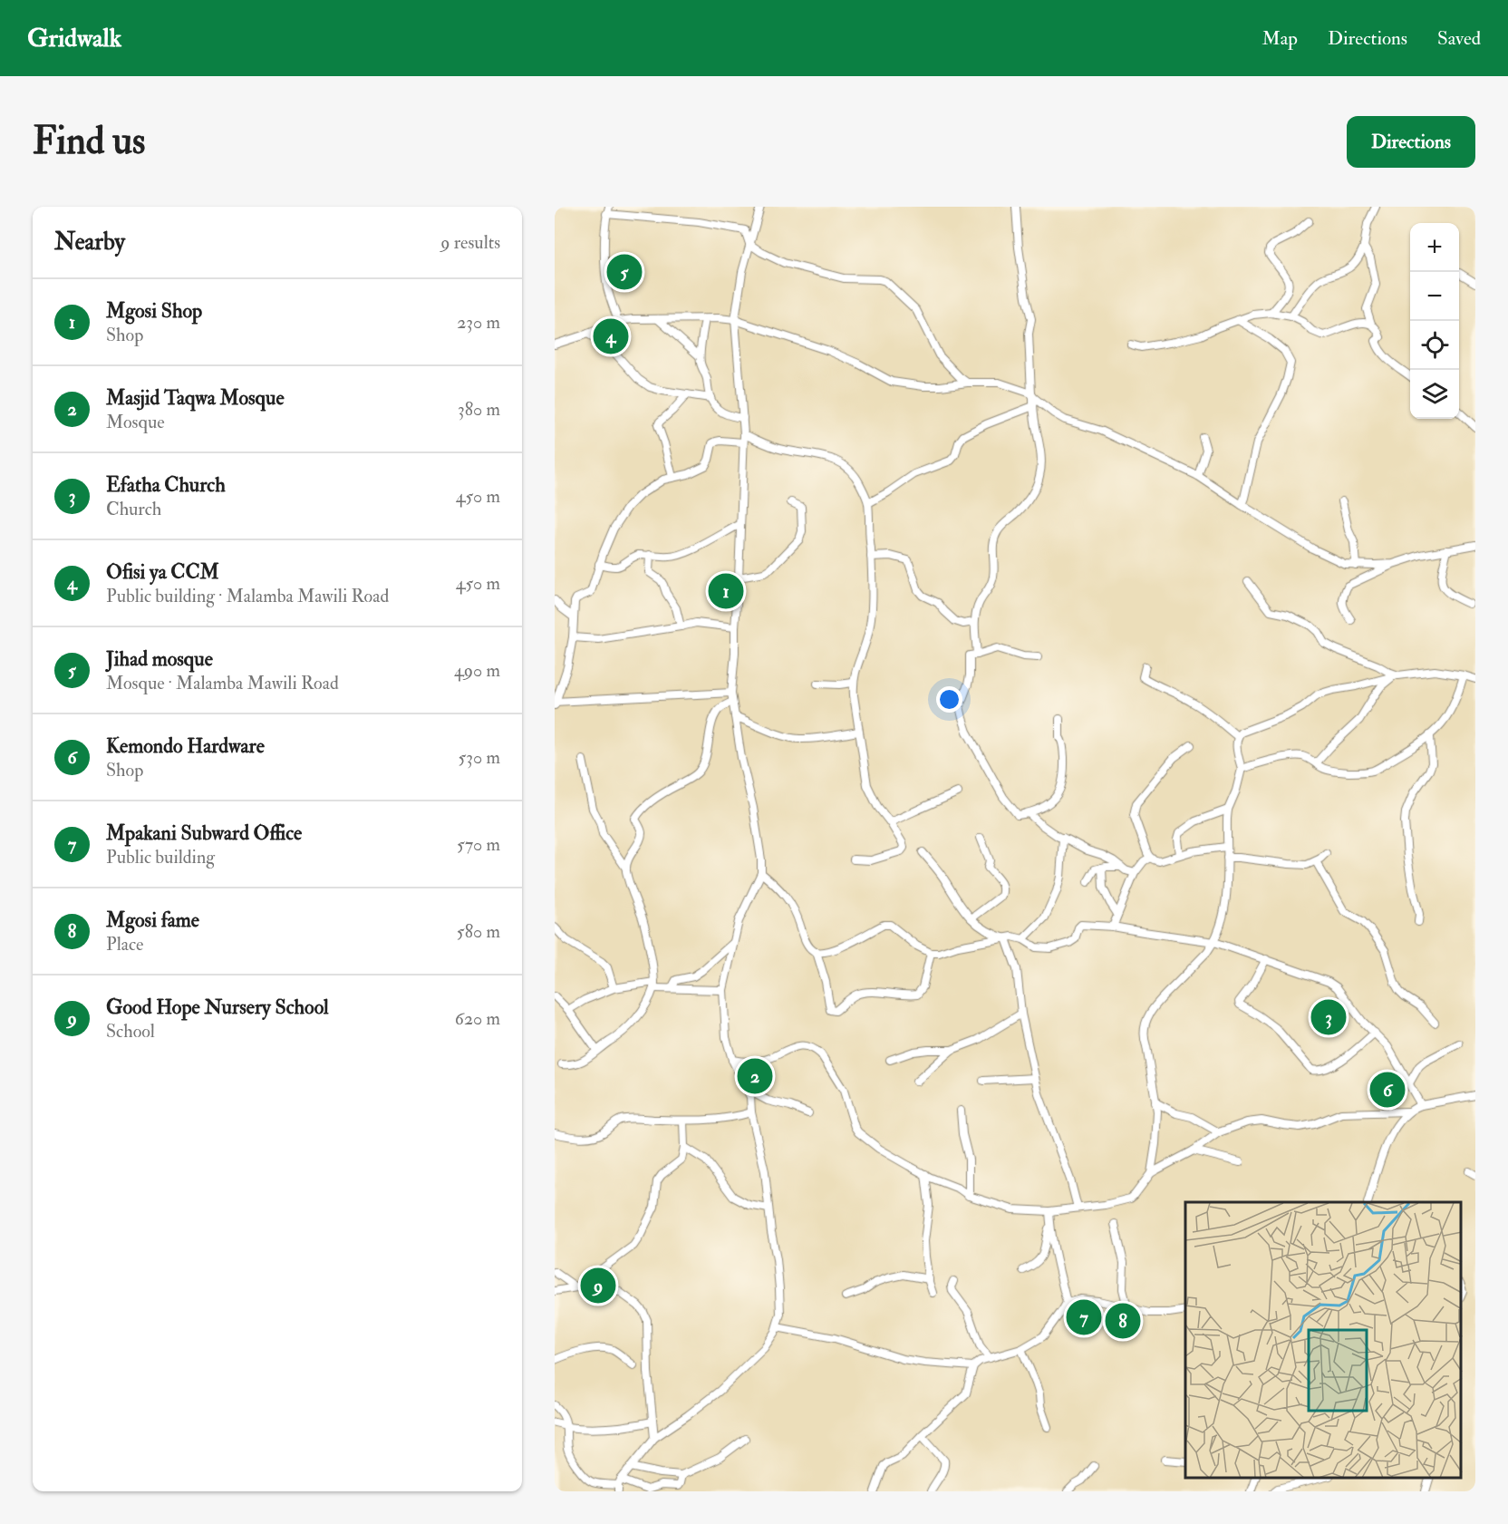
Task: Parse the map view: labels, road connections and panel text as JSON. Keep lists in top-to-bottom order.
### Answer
{
  "page": {
    "header": "Gridwalk",
    "nav": ["Map", "Directions", "Saved"],
    "buttons": "Directions",
    "title": "Find us",
    "heading": ["Nearby", "9 results"],
    "map_buttons": ["+", "−"],
    "pins": [
      "5",
      "4",
      "1",
      "3",
      "2",
      "6",
      "9",
      "7",
      "8"
    ],
    "list": [
      {
        "mark": "1",
        "name": "Mgosi Shop",
        "note": "Shop",
        "value": "230 m"
      },
      {
        "mark": "2",
        "name": "Masjid Taqwa Mosque",
        "note": "Mosque",
        "value": "380 m"
      },
      {
        "mark": "3",
        "name": "Efatha Church",
        "note": "Church",
        "value": "450 m"
      },
      {
        "mark": "4",
        "name": "Ofisi ya CCM",
        "note": "Public building · Malamba Mawili Road",
        "value": "450 m"
      },
      {
        "mark": "5",
        "name": "Jihad mosque",
        "note": "Mosque · Malamba Mawili Road",
        "value": "490 m"
      },
      {
        "mark": "6",
        "name": "Kemondo Hardware",
        "note": "Shop",
        "value": "530 m"
      },
      {
        "mark": "7",
        "name": "Mpakani Subward Office",
        "note": "Public building",
        "value": "570 m"
      },
      {
        "mark": "8",
        "name": "Mgosi fame",
        "note": "Place",
        "value": "580 m"
      },
      {
        "mark": "9",
        "name": "Good Hope Nursery School",
        "note": "School",
        "value": "620 m"
      }
    ]
  }
}
